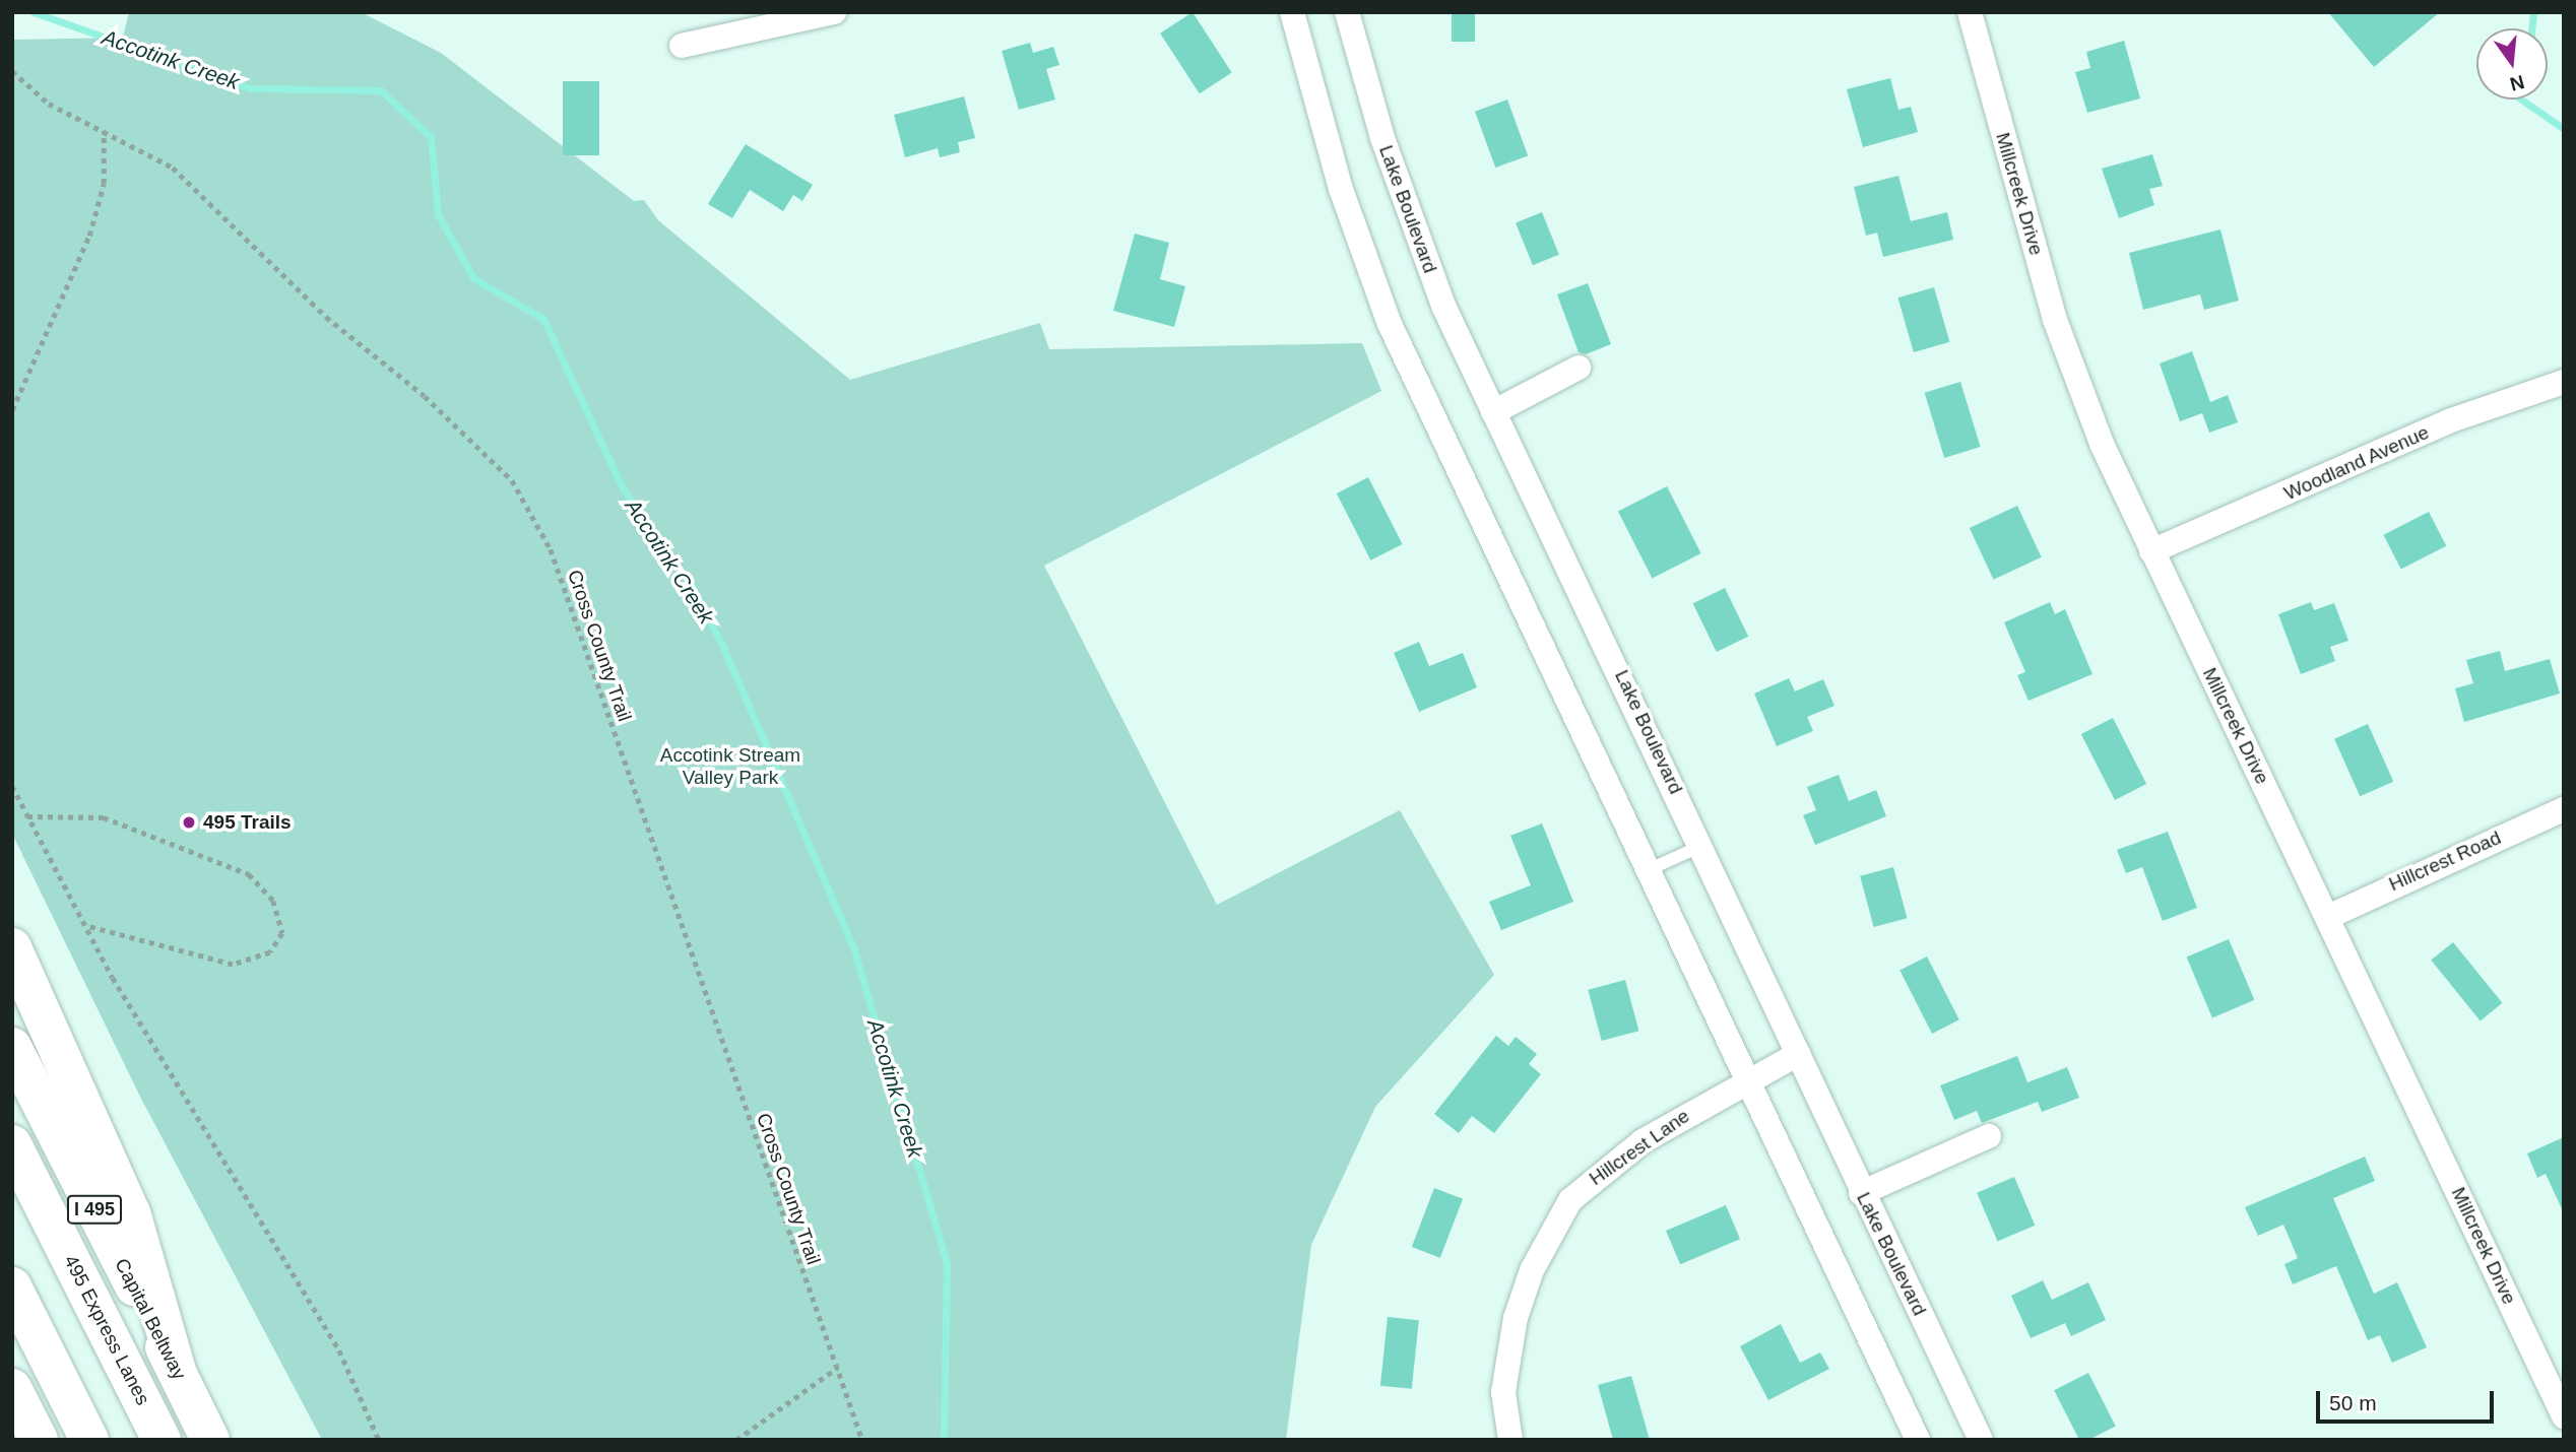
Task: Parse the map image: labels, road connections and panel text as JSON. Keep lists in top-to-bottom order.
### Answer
{
  "streets": {
    "highway": ["I 495", "Capital Beltway", "495 Express Lanes"],
    "street": [
      "Millcreek Drive",
      "Lake Boulevard",
      "Woodland Avenue",
      "Hillcrest Road",
      "Hillcrest Lane"
    ],
    "path": ["Cross County Trail"]
  },
  "crossings": [
    ["Millcreek Drive", "Woodland Avenue"],
    ["Millcreek Drive", "Hillcrest Road"],
    ["Lake Boulevard", "Hillcrest Lane"]
  ],
  "water": ["Accotink Creek"],
  "parks": ["Accotink Stream Valley Park"],
  "places": ["495 Trails"],
  "scale_bar": "50 m",
  "north": "bottom"
}
